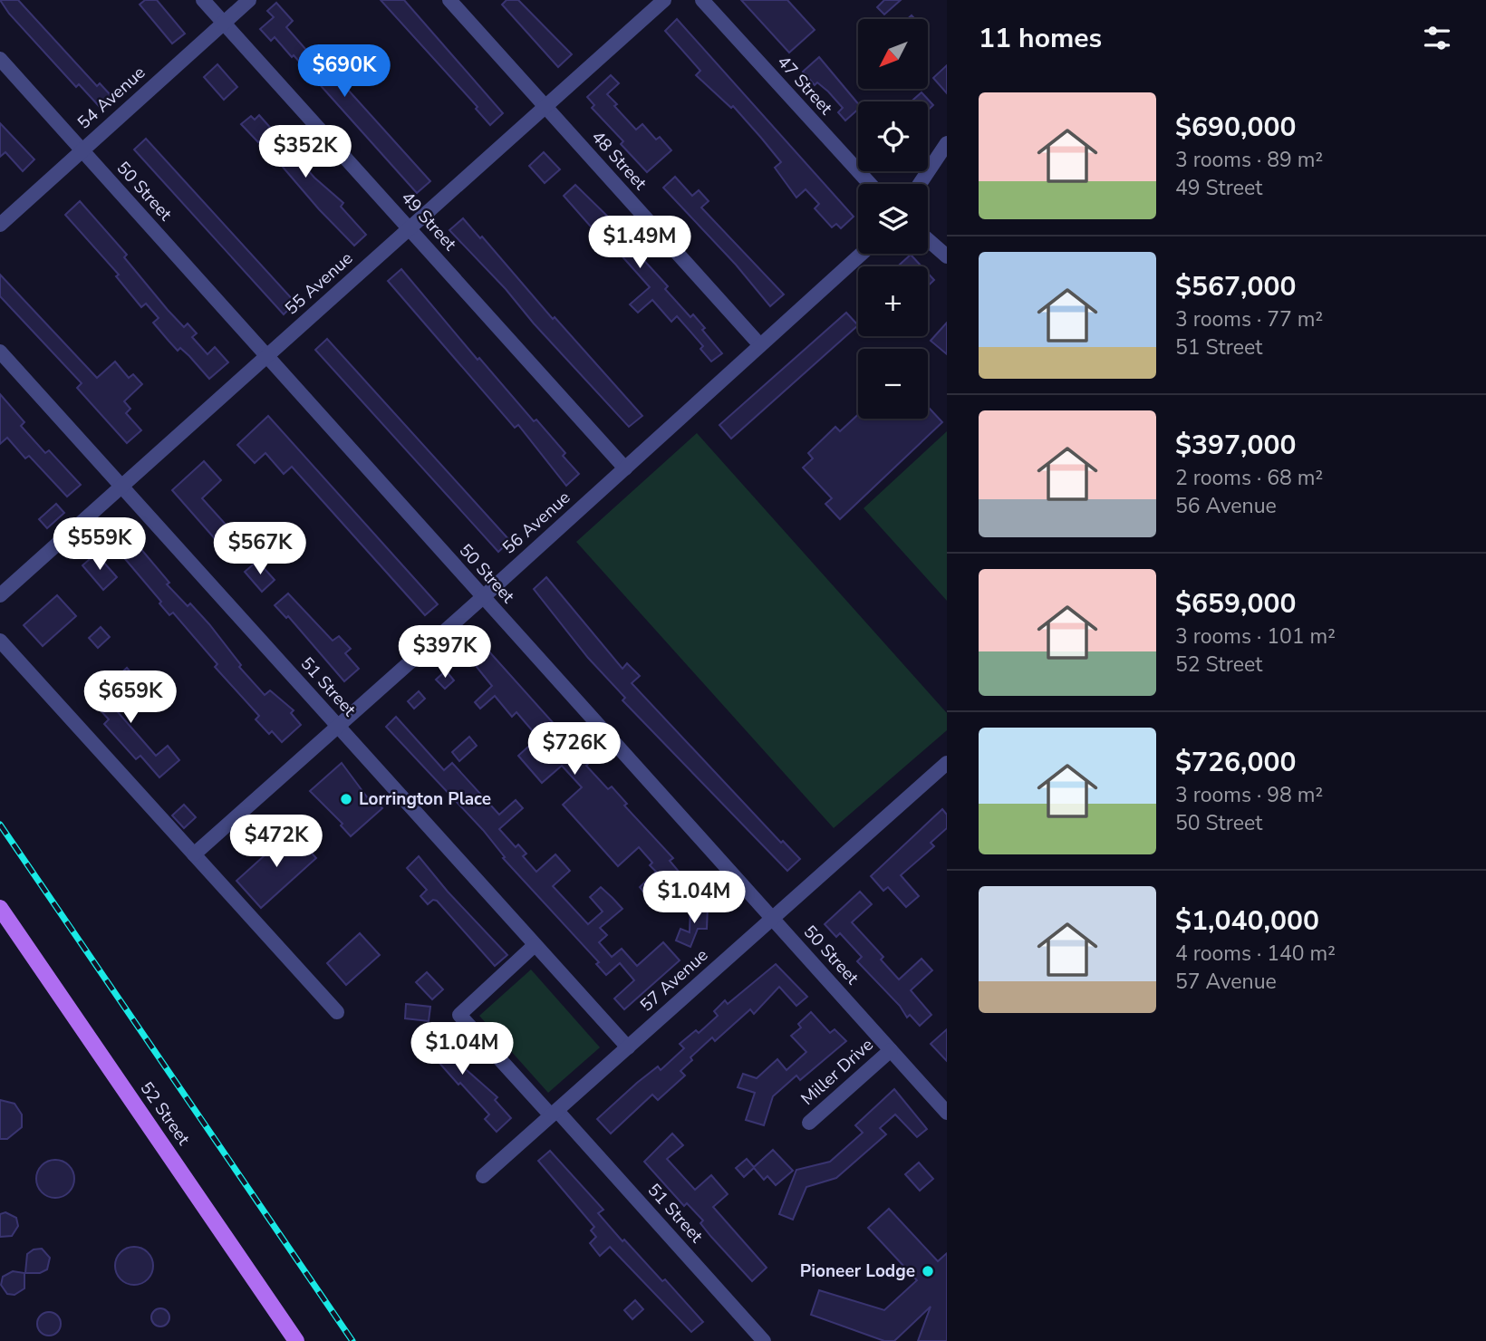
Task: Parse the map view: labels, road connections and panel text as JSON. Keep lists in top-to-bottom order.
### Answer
{
  "streets": {
    "main road": ["52 Street"],
    "street": [
      "47 Street",
      "54 Avenue",
      "48 Street",
      "50 Street",
      "49 Street",
      "55 Avenue",
      "56 Avenue",
      "51 Street",
      "57 Avenue",
      "Miller Drive"
    ]
  },
  "crossings": [
    ["54 Avenue", "50 Street"],
    ["54 Avenue", "49 Street"],
    ["48 Street", "55 Avenue"],
    ["48 Street", "56 Avenue"],
    ["50 Street", "55 Avenue"],
    ["50 Street", "56 Avenue"],
    ["50 Street", "57 Avenue"],
    ["50 Street", "Miller Drive"],
    ["49 Street", "55 Avenue"],
    ["49 Street", "56 Avenue"],
    ["55 Avenue", "51 Street"],
    ["56 Avenue", "51 Street"],
    ["51 Street", "57 Avenue"]
  ],
  "places": ["Lorrington Place", "Pioneer Lodge"],
  "north": "bottom left",
  "page": {
    "heading": "11 homes",
    "map_buttons": ["+", "−"],
    "price": [
      "$690K",
      "$352K",
      "$1.49M",
      "$559K",
      "$567K",
      "$397K",
      "$659K",
      "$726K",
      "$472K",
      "$1.04M",
      "$1.04M"
    ],
    "list": [
      {
        "name": "$690,000",
        "note": "3 rooms · 89 m² · 49 Street"
      },
      {
        "name": "$567,000",
        "note": "3 rooms · 77 m² · 51 Street"
      },
      {
        "name": "$397,000",
        "note": "2 rooms · 68 m² · 56 Avenue"
      },
      {
        "name": "$659,000",
        "note": "3 rooms · 101 m² · 52 Street"
      },
      {
        "name": "$726,000",
        "note": "3 rooms · 98 m² · 50 Street"
      },
      {
        "name": "$1,040,000",
        "note": "4 rooms · 140 m² · 57 Avenue"
      }
    ]
  }
}
